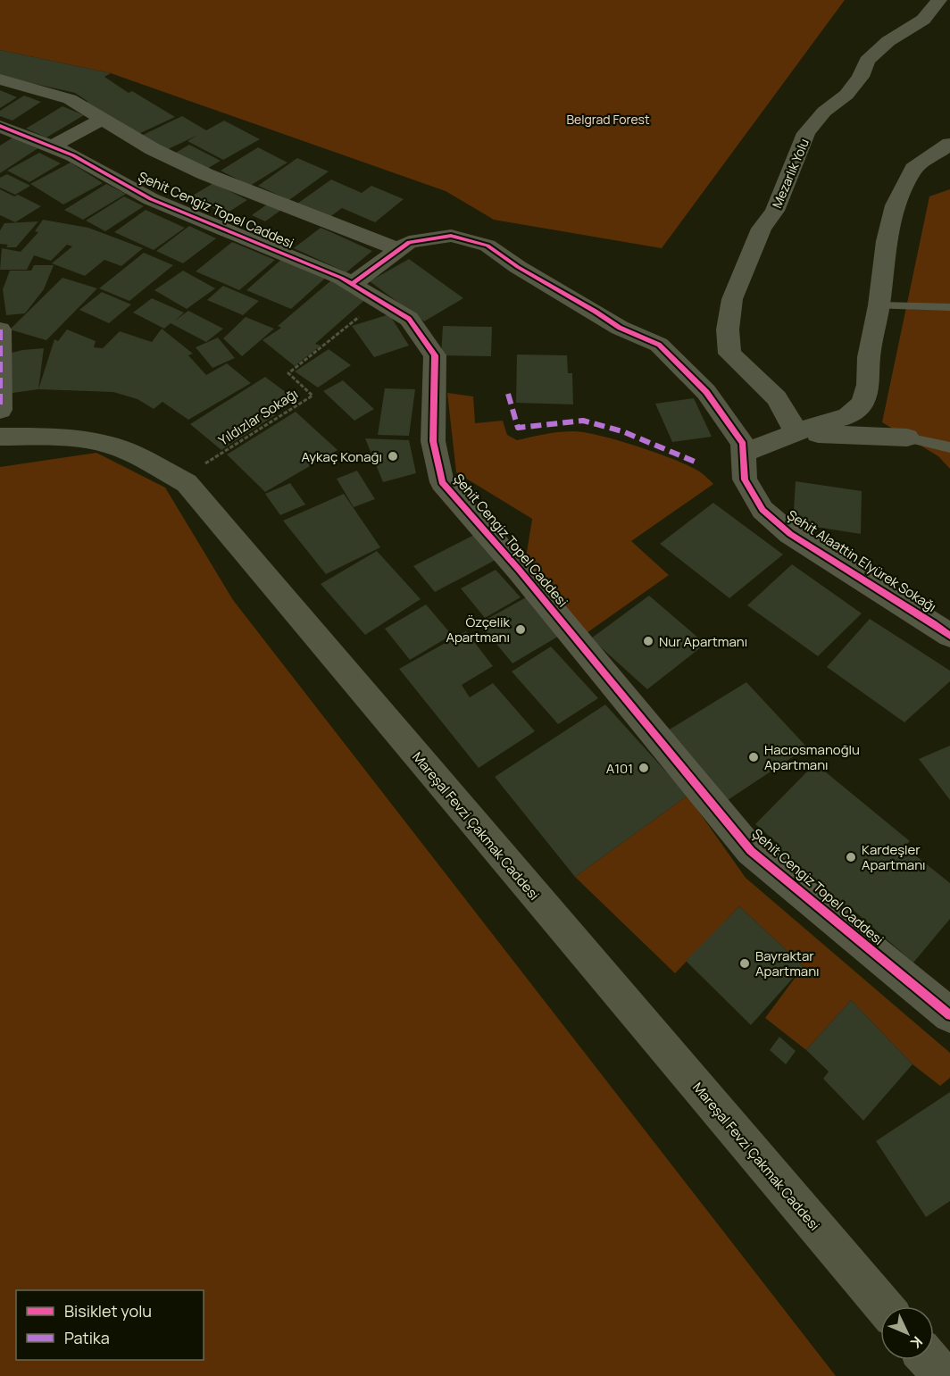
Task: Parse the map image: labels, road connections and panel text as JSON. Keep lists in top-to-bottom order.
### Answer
{
  "streets": {
    "main road": ["Mareşal Fevzi Çakmak Caddesi"],
    "street": ["Mezarlık Yolu", "Şehit Cengiz Topel Caddesi", "Şehit Alaattin Elyürek Sokağı"],
    "path": ["Yıldızlar Sokağı"]
  },
  "crossings": [
    ["Şehit Cengiz Topel Caddesi", "Yıldızlar Sokağı"],
    ["Şehit Cengiz Topel Caddesi", "Şehit Alaattin Elyürek Sokağı"]
  ],
  "parks": ["Belgrad Forest"],
  "places": [
    "Aykaç Konağı",
    "Özçelik Apartmanı",
    "Nur Apartmanı",
    "Hacıosmanoğlu Apartmanı",
    "A101",
    "Kardeşler Apartmanı",
    "Bayraktar Apartmanı"
  ],
  "legend": ["Bisiklet yolu", "Patika"],
  "north": "bottom right"
}
